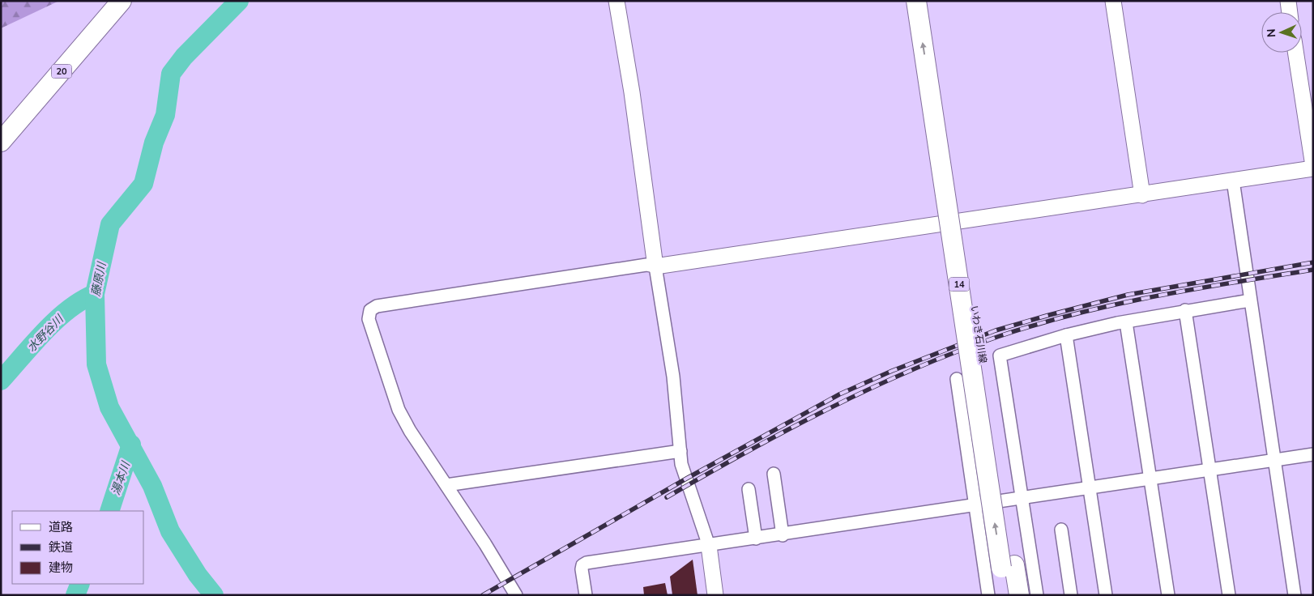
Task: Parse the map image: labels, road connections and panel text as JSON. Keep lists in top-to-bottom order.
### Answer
{
  "streets": {
    "main road": ["20", "14", "いわき石川線"]
  },
  "water": ["藤原川", "水野谷川", "湯本川"],
  "legend": ["道路", "鉄道", "建物"],
  "north": "left"
}
